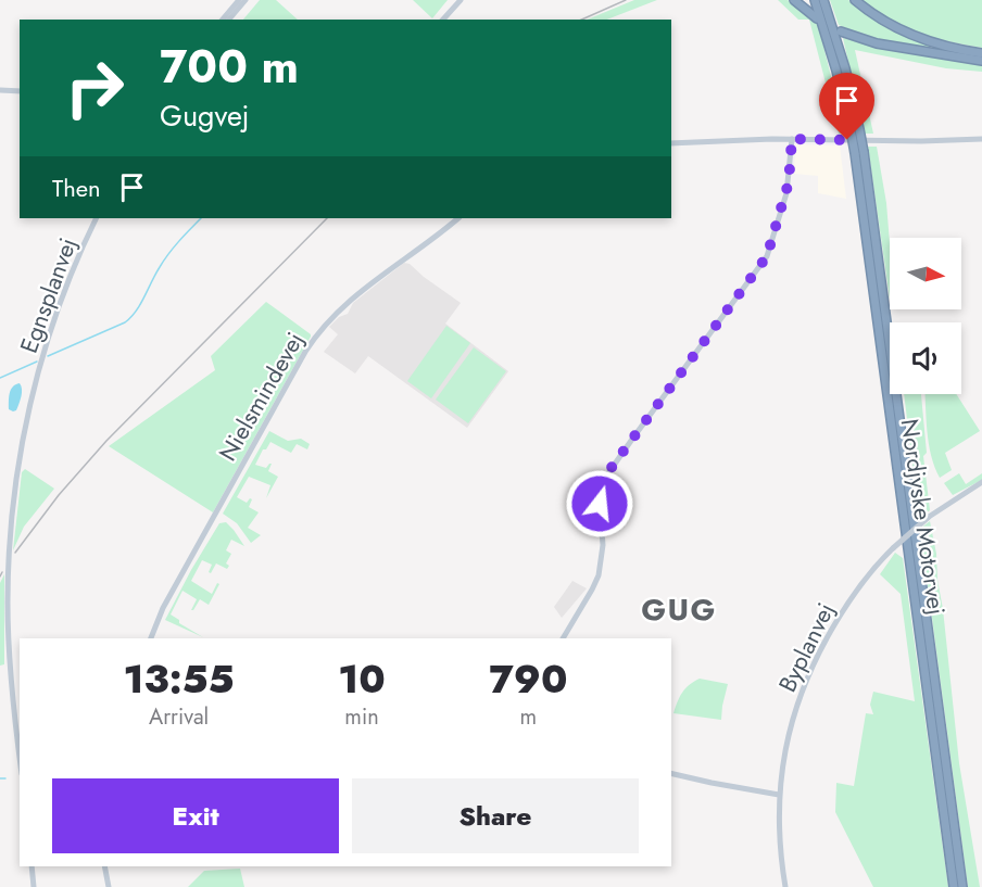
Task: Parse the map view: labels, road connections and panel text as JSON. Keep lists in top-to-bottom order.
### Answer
{
  "streets": {
    "highway": ["Nordjyske Motorvej"],
    "street": ["Egnsplanvej", "Nielsmindevej", "Byplanvej"]
  },
  "districts": ["GUG"],
  "north": "right",
  "page": {
    "turn": ["700 m", "Gugvej"],
    "then": "Then",
    "eta": [
      "13:55",
      "Arrival",
      "10",
      "min",
      "790",
      "m"
    ],
    "buttons": ["Exit", "Share"]
  }
}
